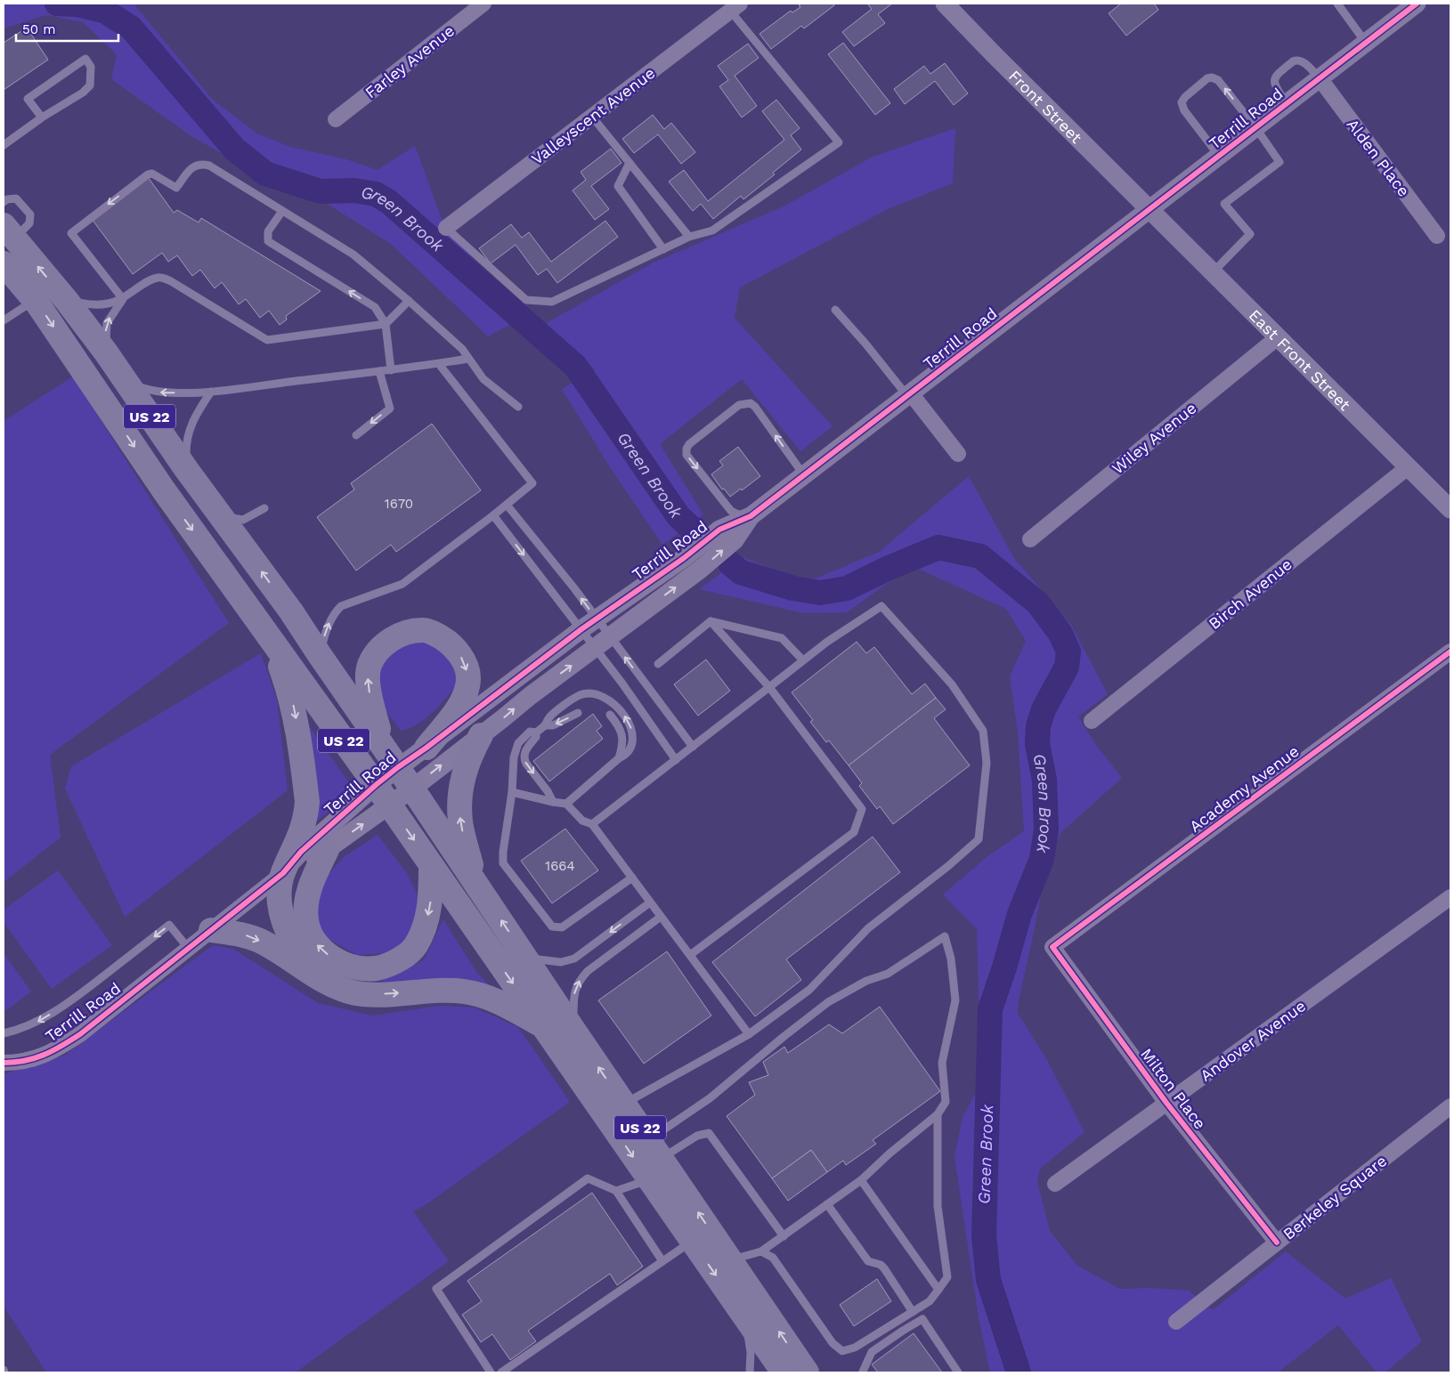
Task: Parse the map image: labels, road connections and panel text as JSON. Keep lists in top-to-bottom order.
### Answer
{
  "streets": {
    "highway": ["US 22"],
    "street": [
      "Farley Avenue",
      "Front Street",
      "Valleyscent Avenue",
      "Terrill Road",
      "Alden Place",
      "East Front Street",
      "Wiley Avenue",
      "Birch Avenue",
      "Academy Avenue",
      "Andover Avenue",
      "Milton Place",
      "Berkeley Square"
    ]
  },
  "crossings": [
    ["Front Street", "Terrill Road"],
    ["Front Street", "East Front Street"],
    ["Terrill Road", "Alden Place"],
    ["Terrill Road", "East Front Street"],
    ["Terrill Road", "US 22"],
    ["East Front Street", "Wiley Avenue"],
    ["East Front Street", "Birch Avenue"],
    ["Academy Avenue", "Milton Place"],
    ["Andover Avenue", "Milton Place"],
    ["Milton Place", "Berkeley Square"]
  ],
  "water": ["Green Brook"],
  "house_numbers": ["1670", "1664"],
  "scale_bar": "50 m"
}
